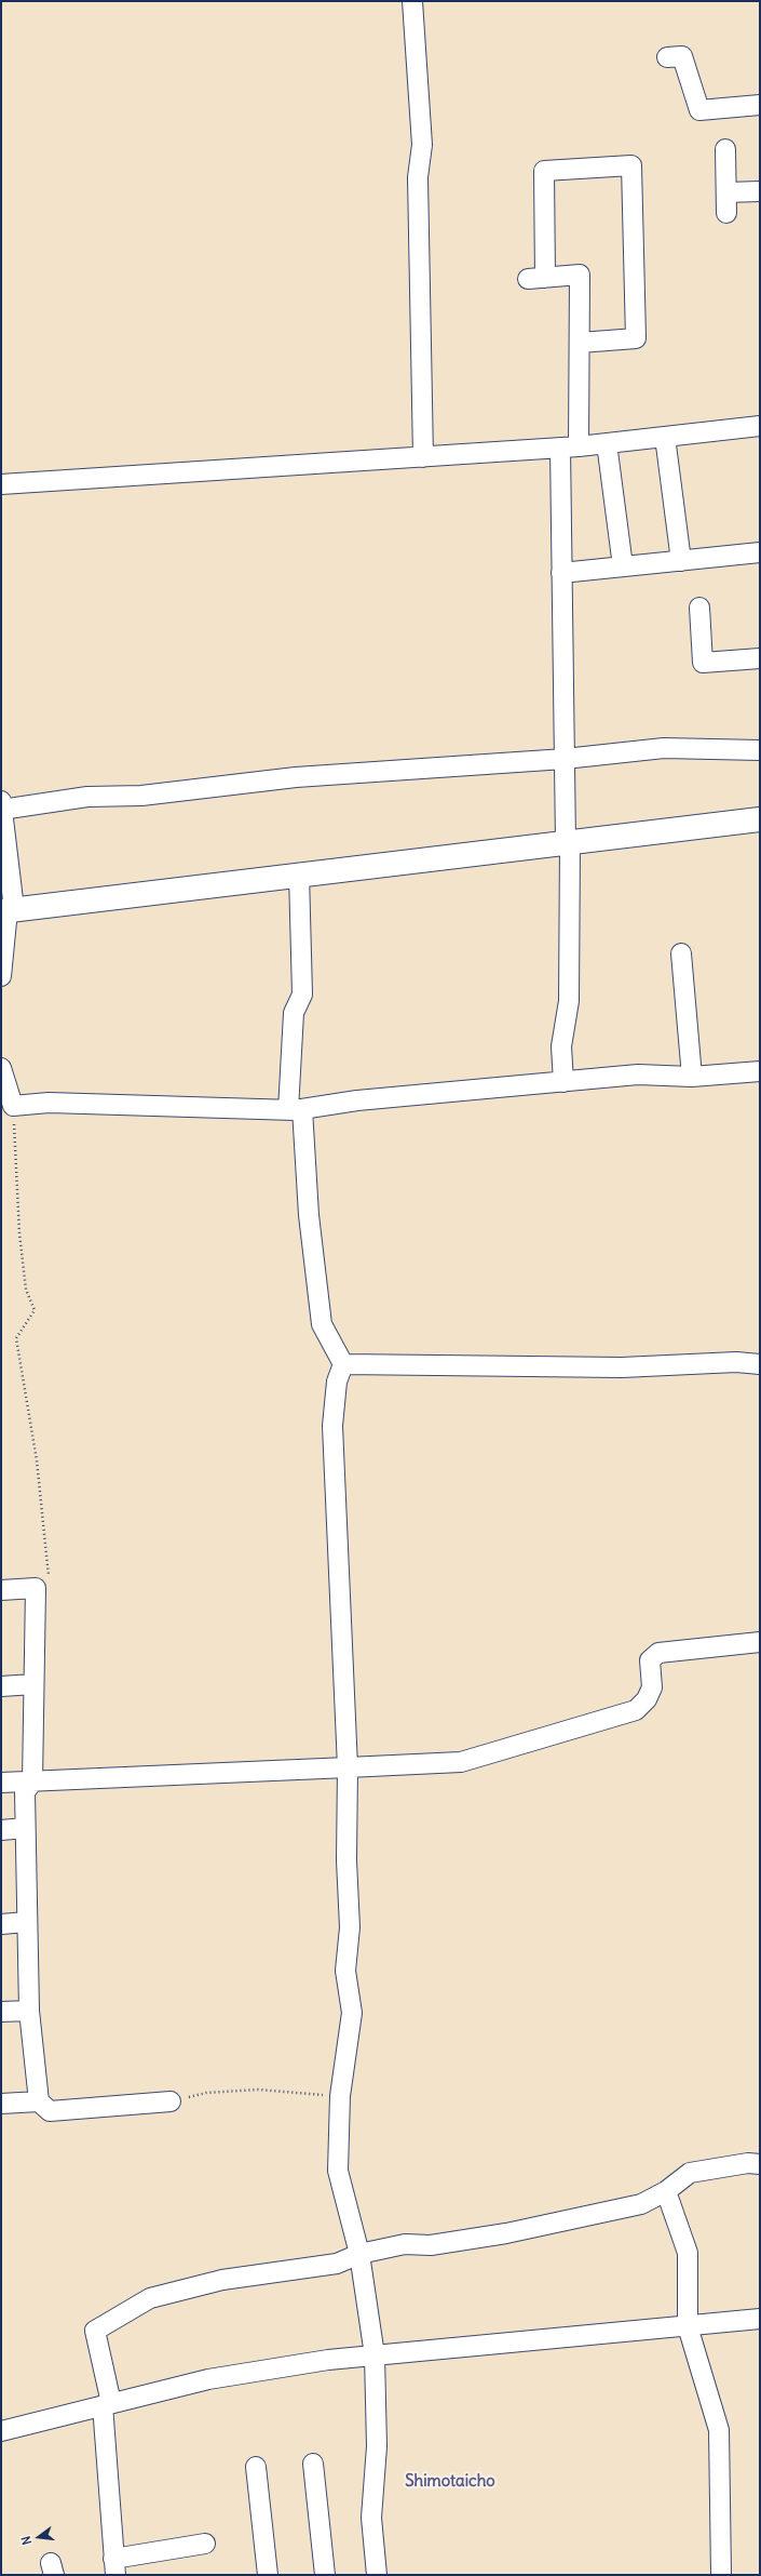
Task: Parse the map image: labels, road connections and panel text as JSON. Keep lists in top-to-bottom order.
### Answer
{
  "districts": ["Shimotaicho"],
  "north": "left"
}
